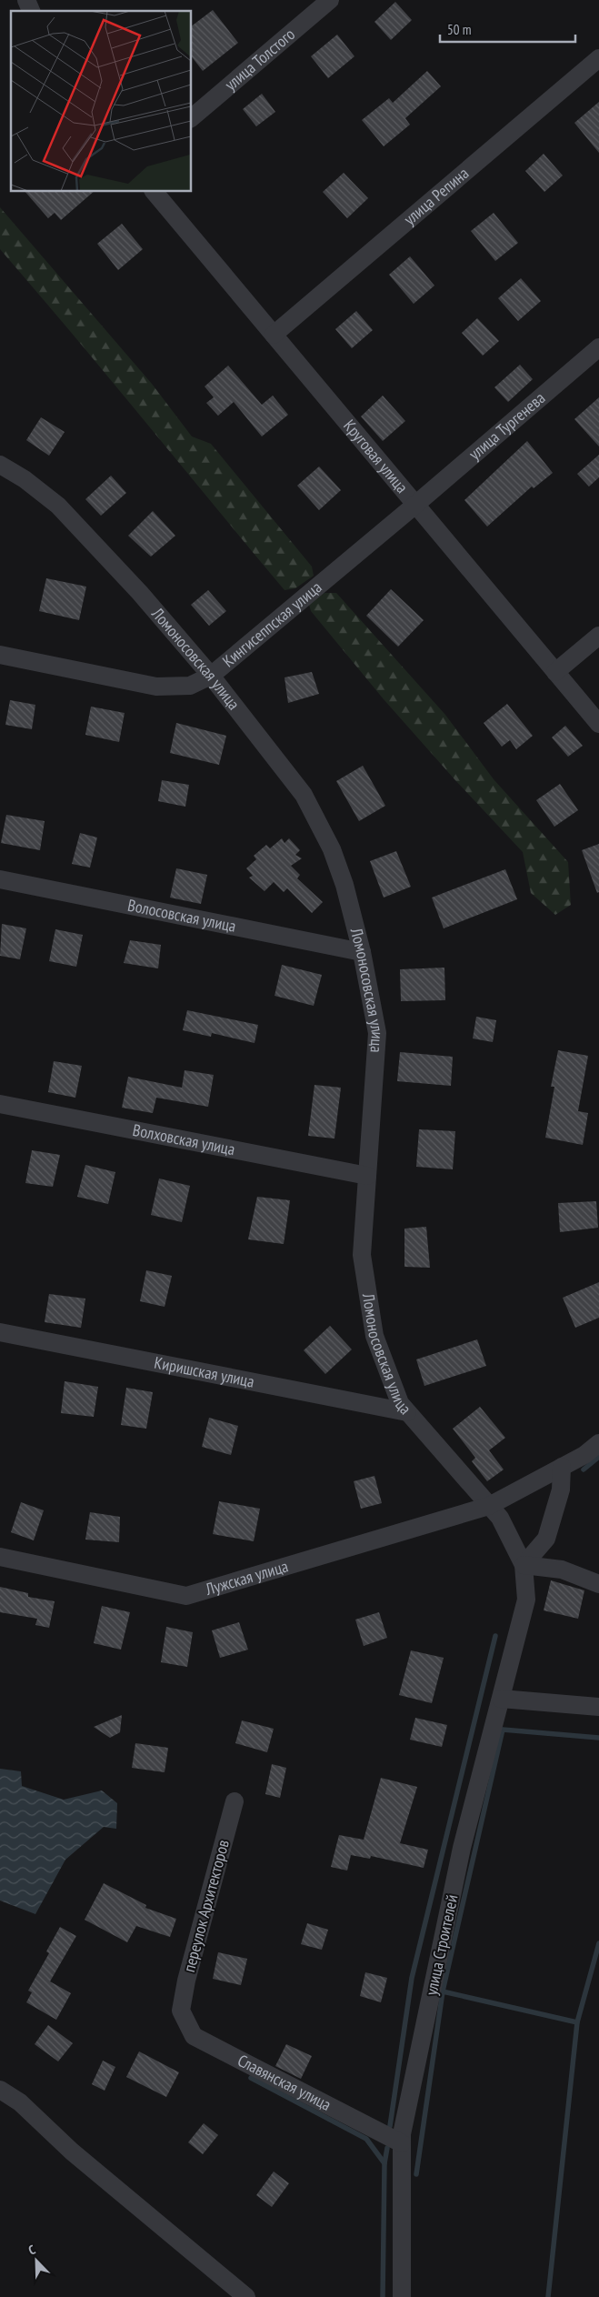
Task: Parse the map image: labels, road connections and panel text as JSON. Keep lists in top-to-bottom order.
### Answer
{
  "streets": {
    "street": [
      "улица Толстого",
      "улица Репина",
      "улица Тургенева",
      "Круговая улица",
      "Кингисеппская улица",
      "Ломоносовская улица",
      "Волосовская улица",
      "Волховская улица",
      "Киришская улица",
      "Лужская улица",
      "переулок Архитекторов",
      "улица Строителей",
      "Славянская улица"
    ]
  },
  "crossings": [
    ["улица Репина", "Круговая улица"],
    ["улица Тургенева", "Круговая улица"],
    ["улица Тургенева", "Кингисеппская улица"],
    ["Круговая улица", "Кингисеппская улица"],
    ["Кингисеппская улица", "Ломоносовская улица"],
    ["Ломоносовская улица", "Волосовская улица"],
    ["Ломоносовская улица", "Волховская улица"],
    ["Ломоносовская улица", "Киришская улица"],
    ["Ломоносовская улица", "Лужская улица"],
    ["Ломоносовская улица", "улица Строителей"],
    ["переулок Архитекторов", "Славянская улица"],
    ["улица Строителей", "Славянская улица"]
  ],
  "scale_bar": "50 m",
  "north": "top left"
}
